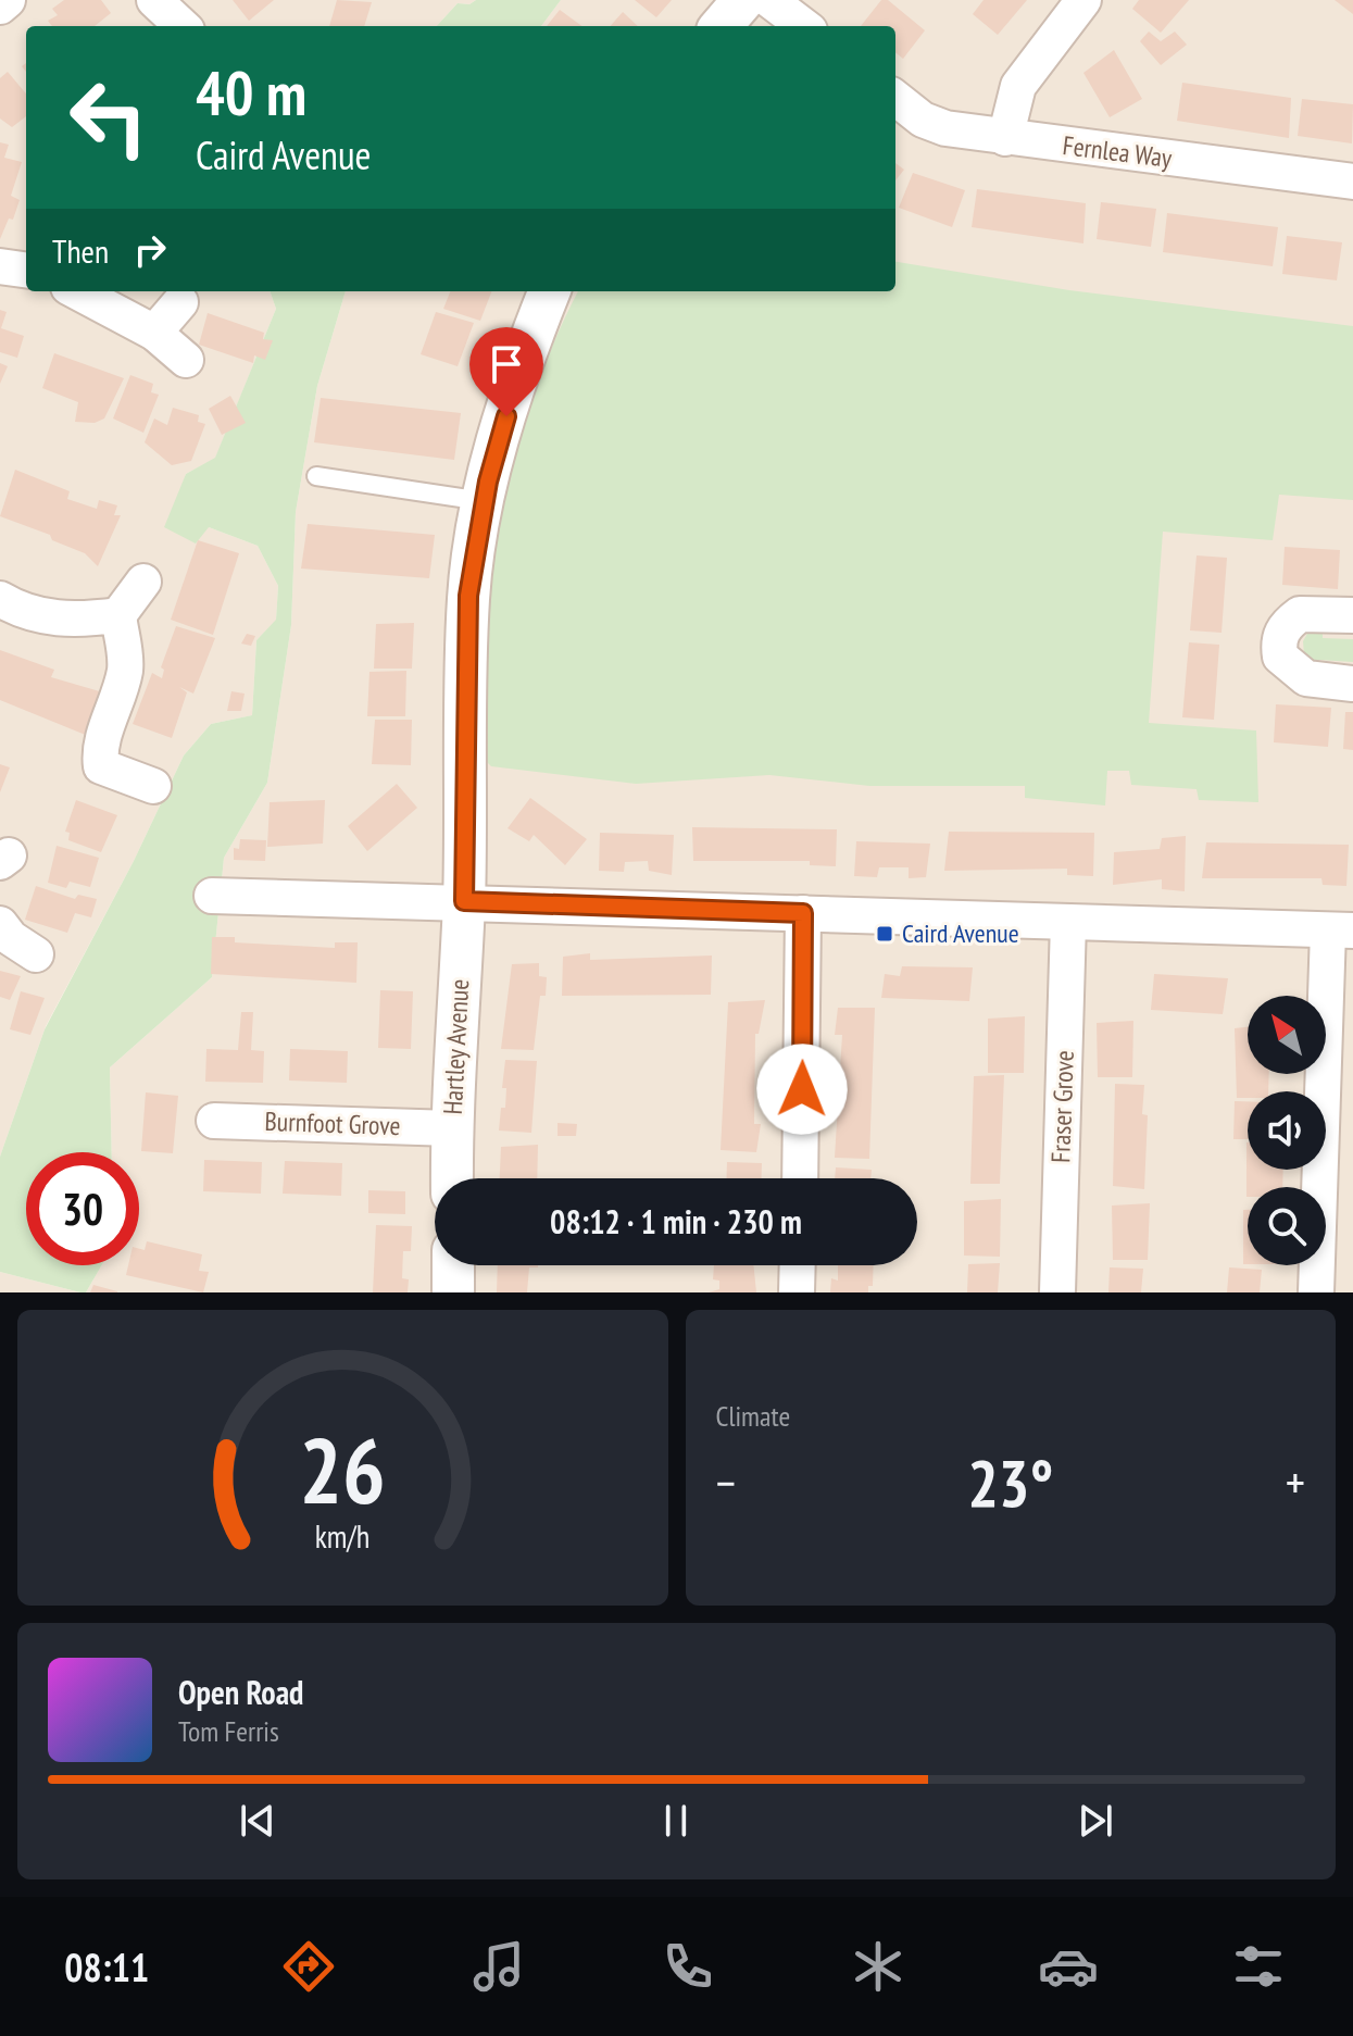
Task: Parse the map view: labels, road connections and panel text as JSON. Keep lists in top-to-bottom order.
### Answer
{
  "streets": {
    "street": [
      "Fernlea Way",
      "Hartley Avenue",
      "Fraser Grove",
      "Burnfoot Grove"
    ]
  },
  "crossings": [
    ["Hartley Avenue", "Burnfoot Grove"]
  ],
  "places": {
    "transit": ["Caird Avenue"]
  },
  "north": "top left",
  "page": {
    "turn": ["40 m", "Caird Avenue"],
    "then": "Then",
    "limit": "30",
    "trip": "08:12 · 1 min · 230 m",
    "tile": "Climate",
    "heat": ["−", "23°", "+"],
    "song": ["Open Road", "Tom Ferris"],
    "tabs": "08:11",
    "gauge": ["26", "km/h"]
  }
}
